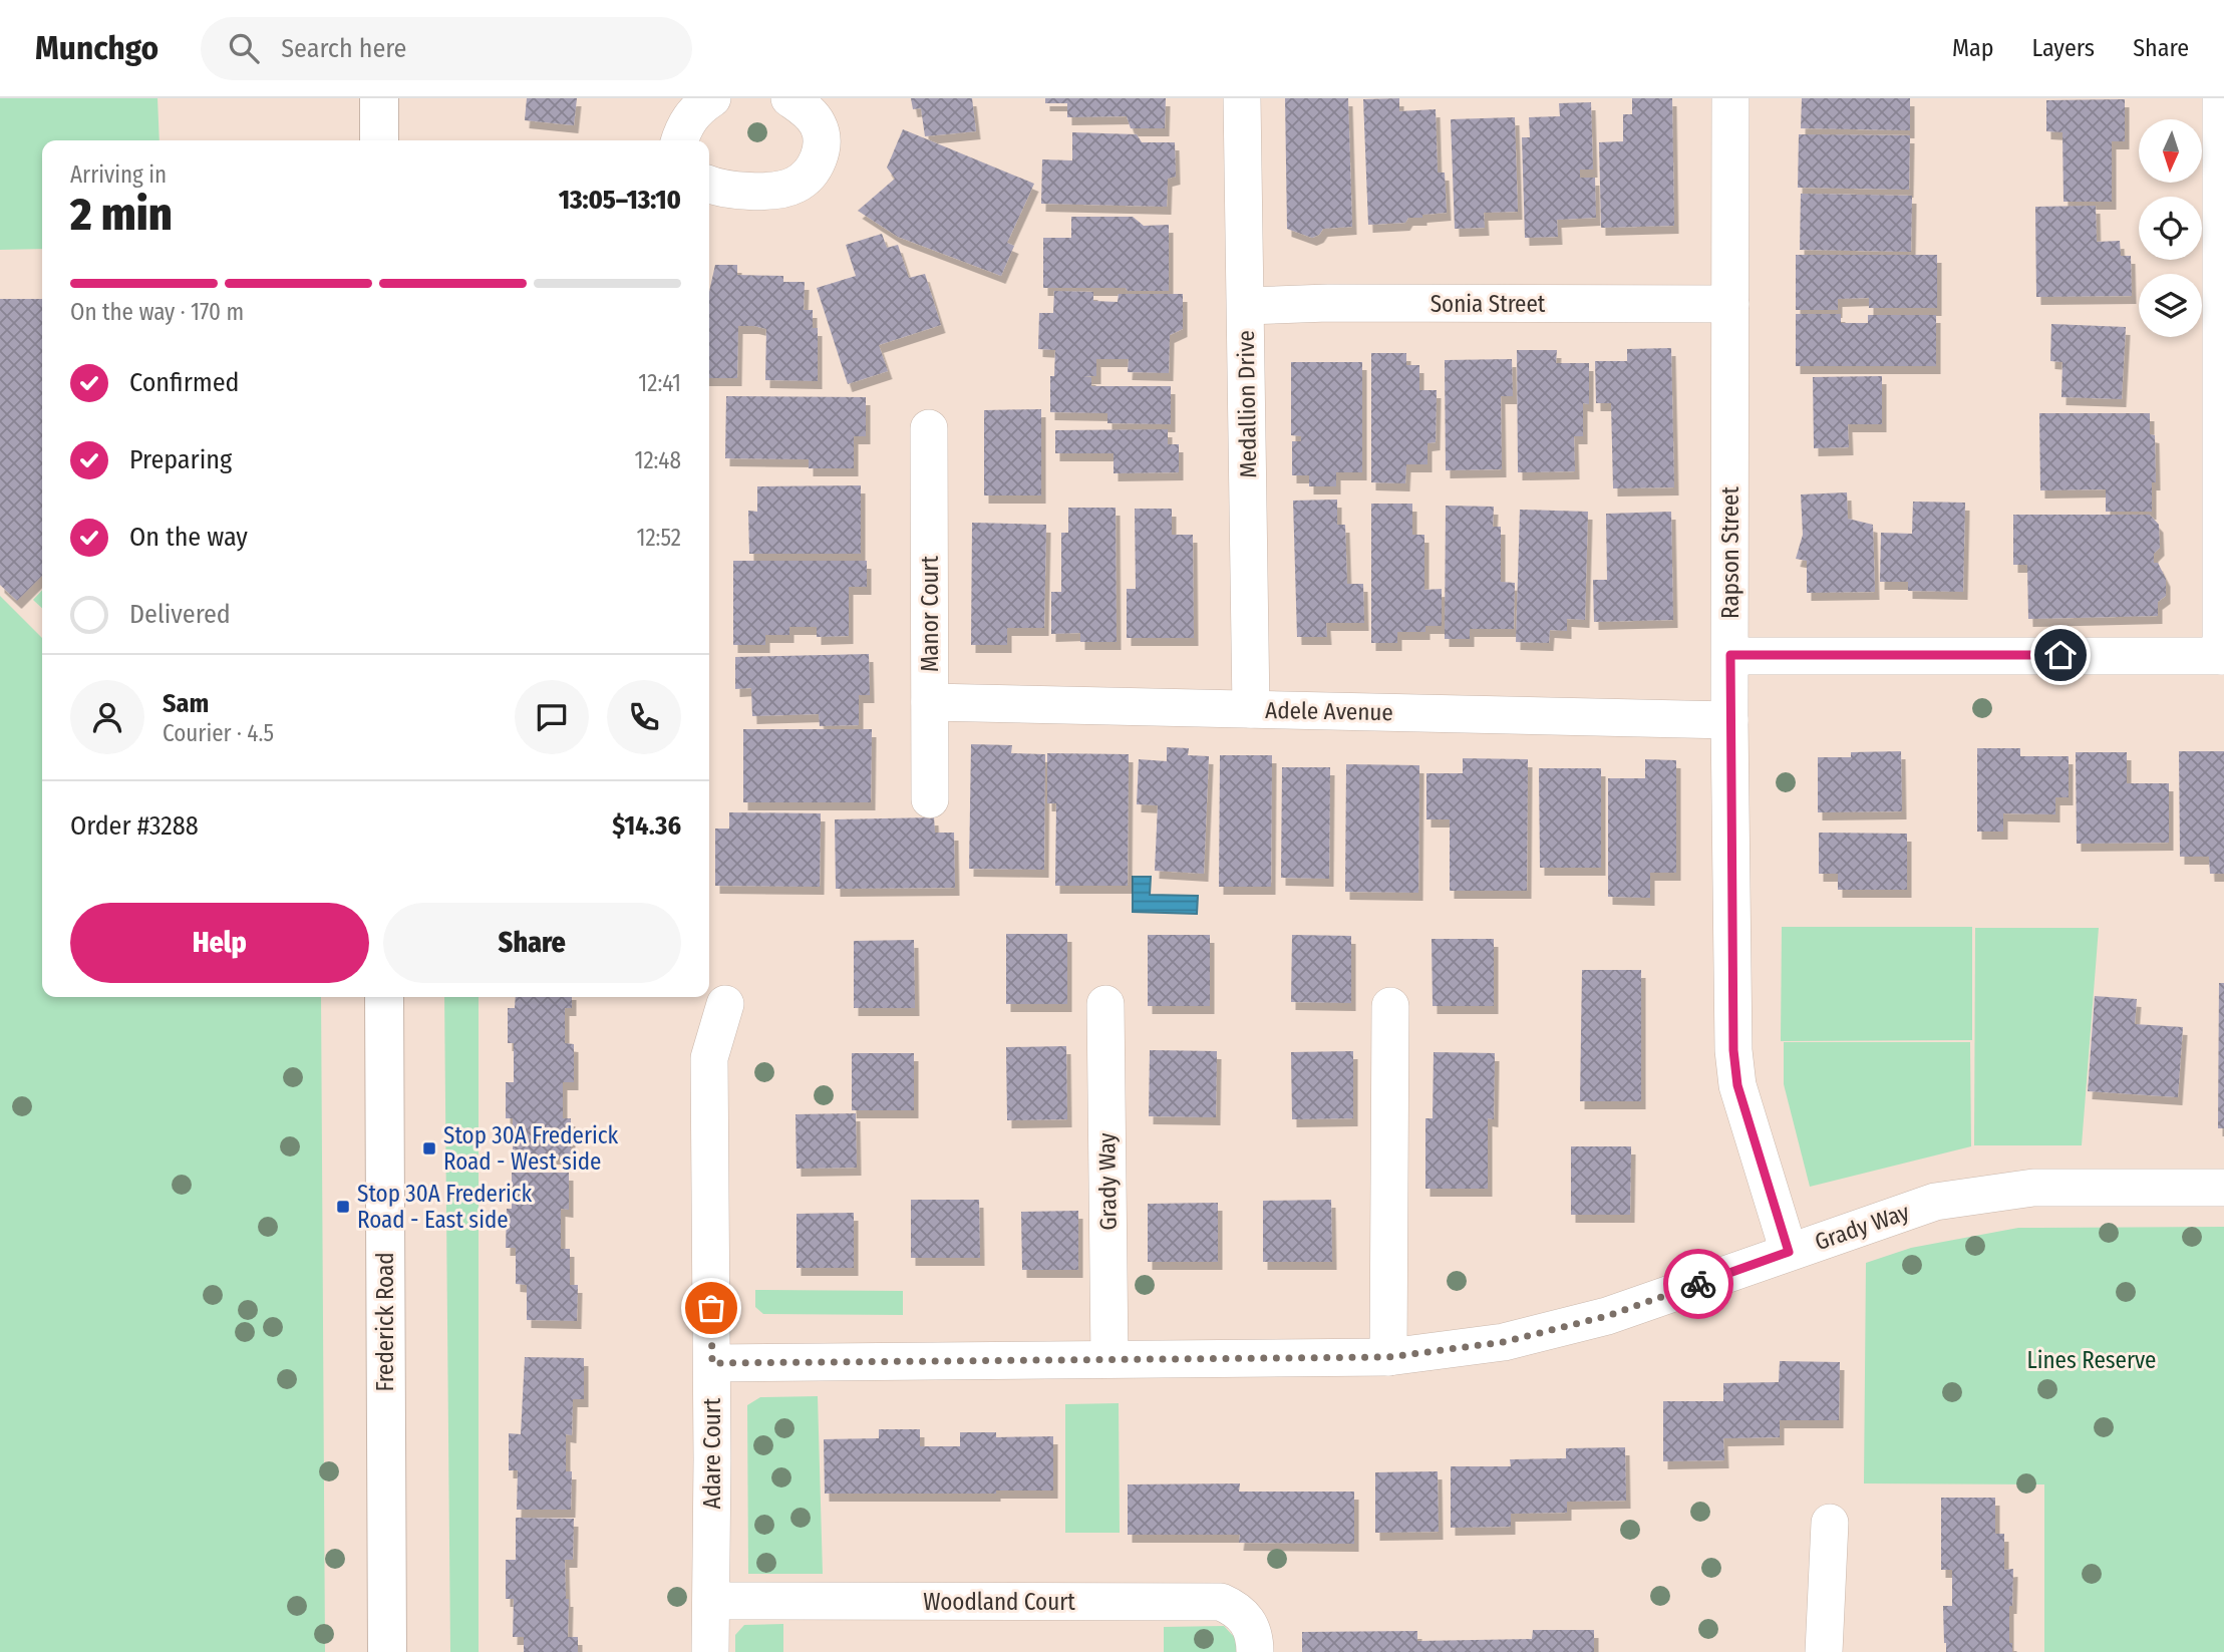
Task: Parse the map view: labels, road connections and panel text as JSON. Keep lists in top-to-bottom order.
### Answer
{
  "streets": {
    "main road": ["Frederick Road"],
    "street": [
      "Sonia Street",
      "Medallion Drive",
      "Rapson Street",
      "Manor Court",
      "Adele Avenue",
      "Grady Way",
      "Adare Court",
      "Woodland Court"
    ]
  },
  "crossings": [
    ["Sonia Street", "Medallion Drive"],
    ["Sonia Street", "Rapson Street"],
    ["Medallion Drive", "Adele Avenue"],
    ["Rapson Street", "Adele Avenue"],
    ["Rapson Street", "Grady Way"],
    ["Manor Court", "Adele Avenue"],
    ["Grady Way", "Adare Court"],
    ["Adare Court", "Woodland Court"]
  ],
  "parks": ["Lines Reserve"],
  "places": {
    "transit": ["Stop 30A Frederick Road - West side", "Stop 30A Frederick Road - East side"]
  },
  "north": "bottom",
  "page": {
    "header": "Munchgo",
    "search": "Search here",
    "nav": ["Map", "Layers", "Share"],
    "heading": ["2 min", "Arriving in", "13:05–13:10"],
    "panel": [
      "Sam",
      "Courier · 4.5",
      "Order #3288",
      "$14.36"
    ],
    "bar": "On the way · 170 m",
    "list": [
      ["Confirmed", "12:41"],
      ["Preparing", "12:48"],
      ["On the way", "12:52"],
      "Delivered"
    ],
    "buttons": ["Help", "Share"]
  }
}
